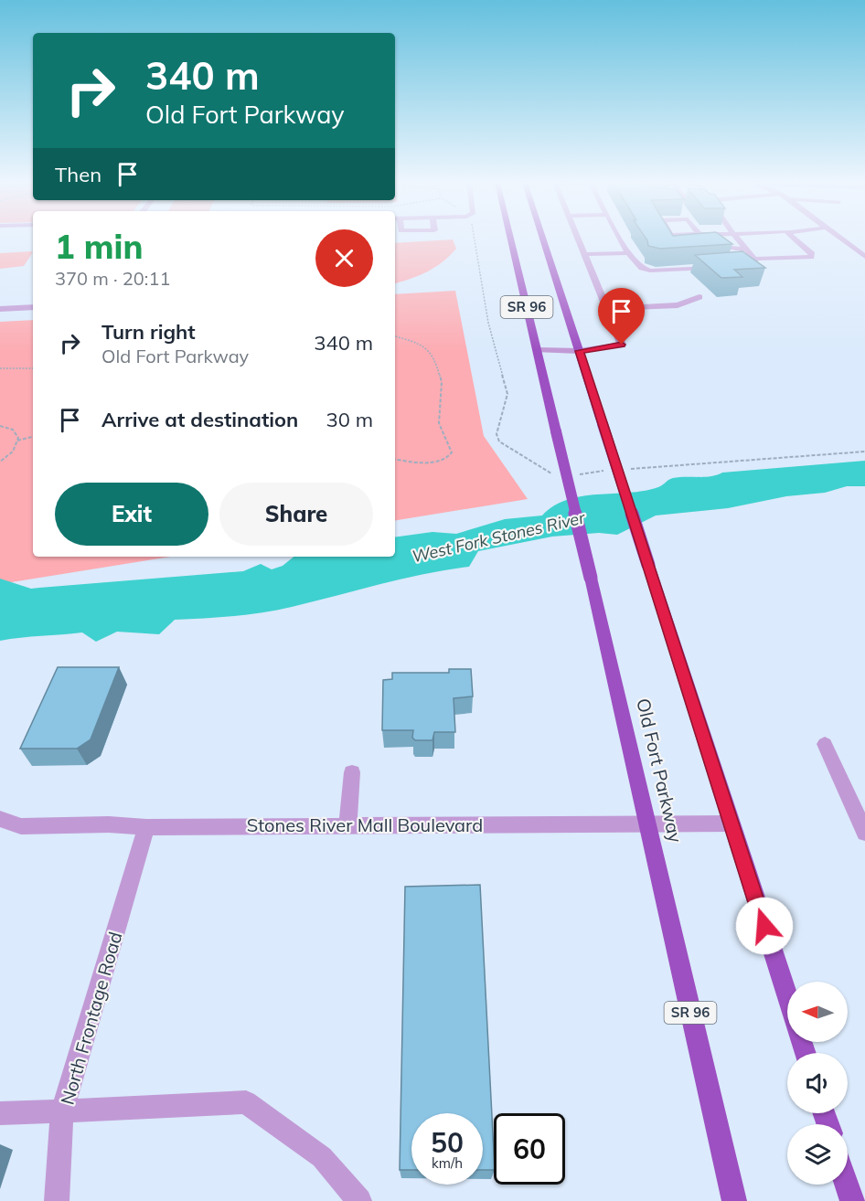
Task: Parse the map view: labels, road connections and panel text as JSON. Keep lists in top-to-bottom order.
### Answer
{
  "streets": {
    "main road": ["SR 96", "Old Fort Parkway"],
    "street": ["Stones River Mall Boulevard", "North Frontage Road"]
  },
  "crossings": [
    ["SR 96", "Stones River Mall Boulevard"],
    ["Old Fort Parkway", "Stones River Mall Boulevard"],
    ["Stones River Mall Boulevard", "North Frontage Road"]
  ],
  "water": ["West Fork Stones River"],
  "north": "left",
  "page": {
    "turn": ["340 m", "Old Fort Parkway"],
    "then": "Then",
    "heading": ["1 min", "370 m · 20:11"],
    "list": [
      {
        "name": "Turn right",
        "note": "Old Fort Parkway",
        "value": "340 m"
      },
      {
        "name": "Arrive at destination",
        "value": "30 m"
      }
    ],
    "buttons": ["Exit", "Share"],
    "speed": "50 km/h",
    "limit": "60"
  }
}
